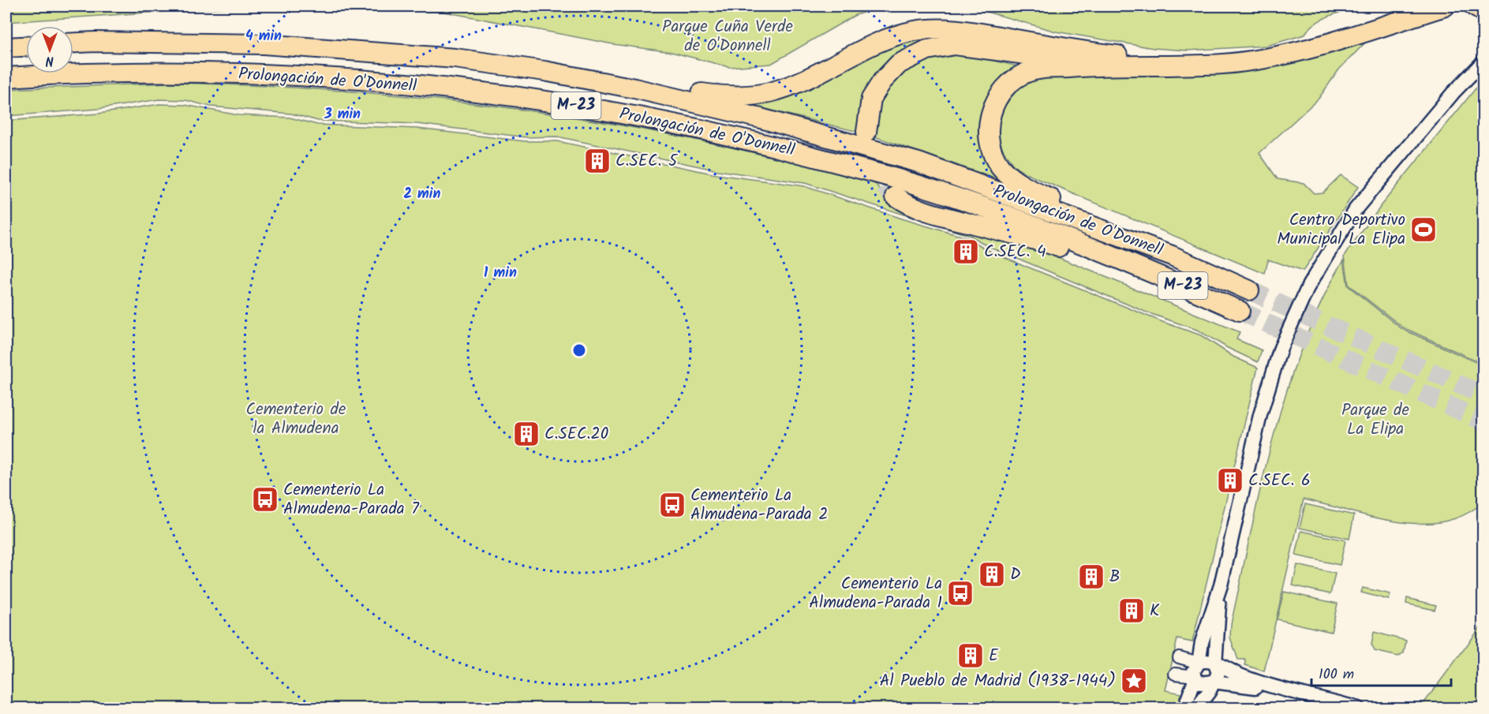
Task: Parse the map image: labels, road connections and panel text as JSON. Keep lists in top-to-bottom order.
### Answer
{
  "streets": {
    "highway": ["Prolongación de O'Donnell", "M-23"]
  },
  "parks": ["Parque Cuña Verde de O'Donnell", "Cementerio de la Almudena", "Parque de La Elipa"],
  "places": {
    "building": [
      "C.SEC. 5",
      "C.SEC. 4",
      "C.SEC.20",
      "C.SEC. 6",
      "D",
      "B",
      "K",
      "E"
    ],
    "sports": ["Centro Deportivo Municipal La Elipa"],
    "bus stop": ["Cementerio La Almudena-Parada 7", "Cementerio La Almudena-Parada 2", "Cementerio La Almudena-Parada 1"],
    "place": ["Al Pueblo de Madrid (1938-1944)"]
  },
  "scale_bar": "100 m",
  "north": "bottom",
  "rings": [
    "4 min",
    "3 min",
    "2 min",
    "1 min"
  ]
}
